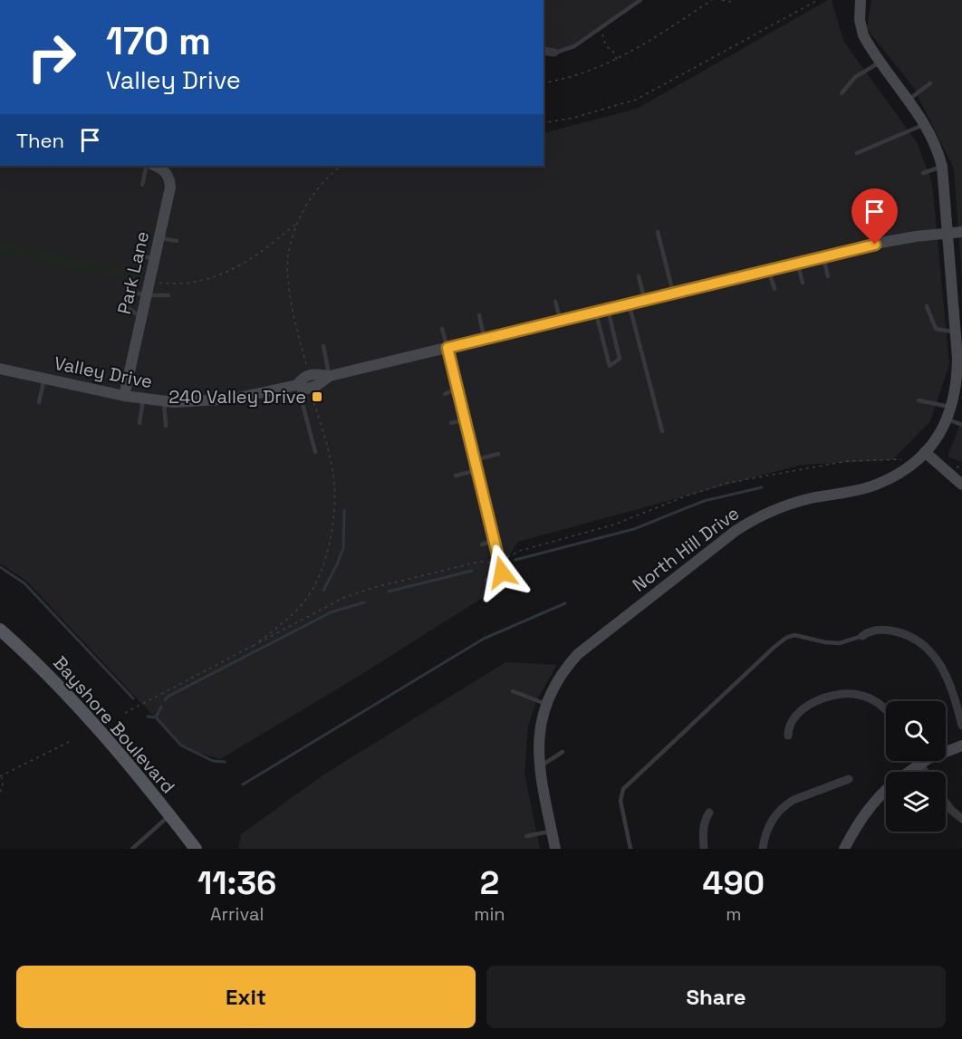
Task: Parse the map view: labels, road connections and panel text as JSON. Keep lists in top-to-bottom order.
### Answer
{
  "streets": {
    "main road": ["Bayshore Boulevard"],
    "street": ["Park Lane", "Valley Drive", "North Hill Drive"]
  },
  "crossings": [
    ["Park Lane", "Valley Drive"],
    ["Valley Drive", "North Hill Drive"]
  ],
  "places": {
    "transit": ["240 Valley Drive"]
  },
  "page": {
    "turn": ["170 m", "Valley Drive"],
    "then": "Then",
    "eta": [
      "11:36",
      "Arrival",
      "2",
      "min",
      "490",
      "m"
    ],
    "buttons": ["Exit", "Share"]
  }
}
